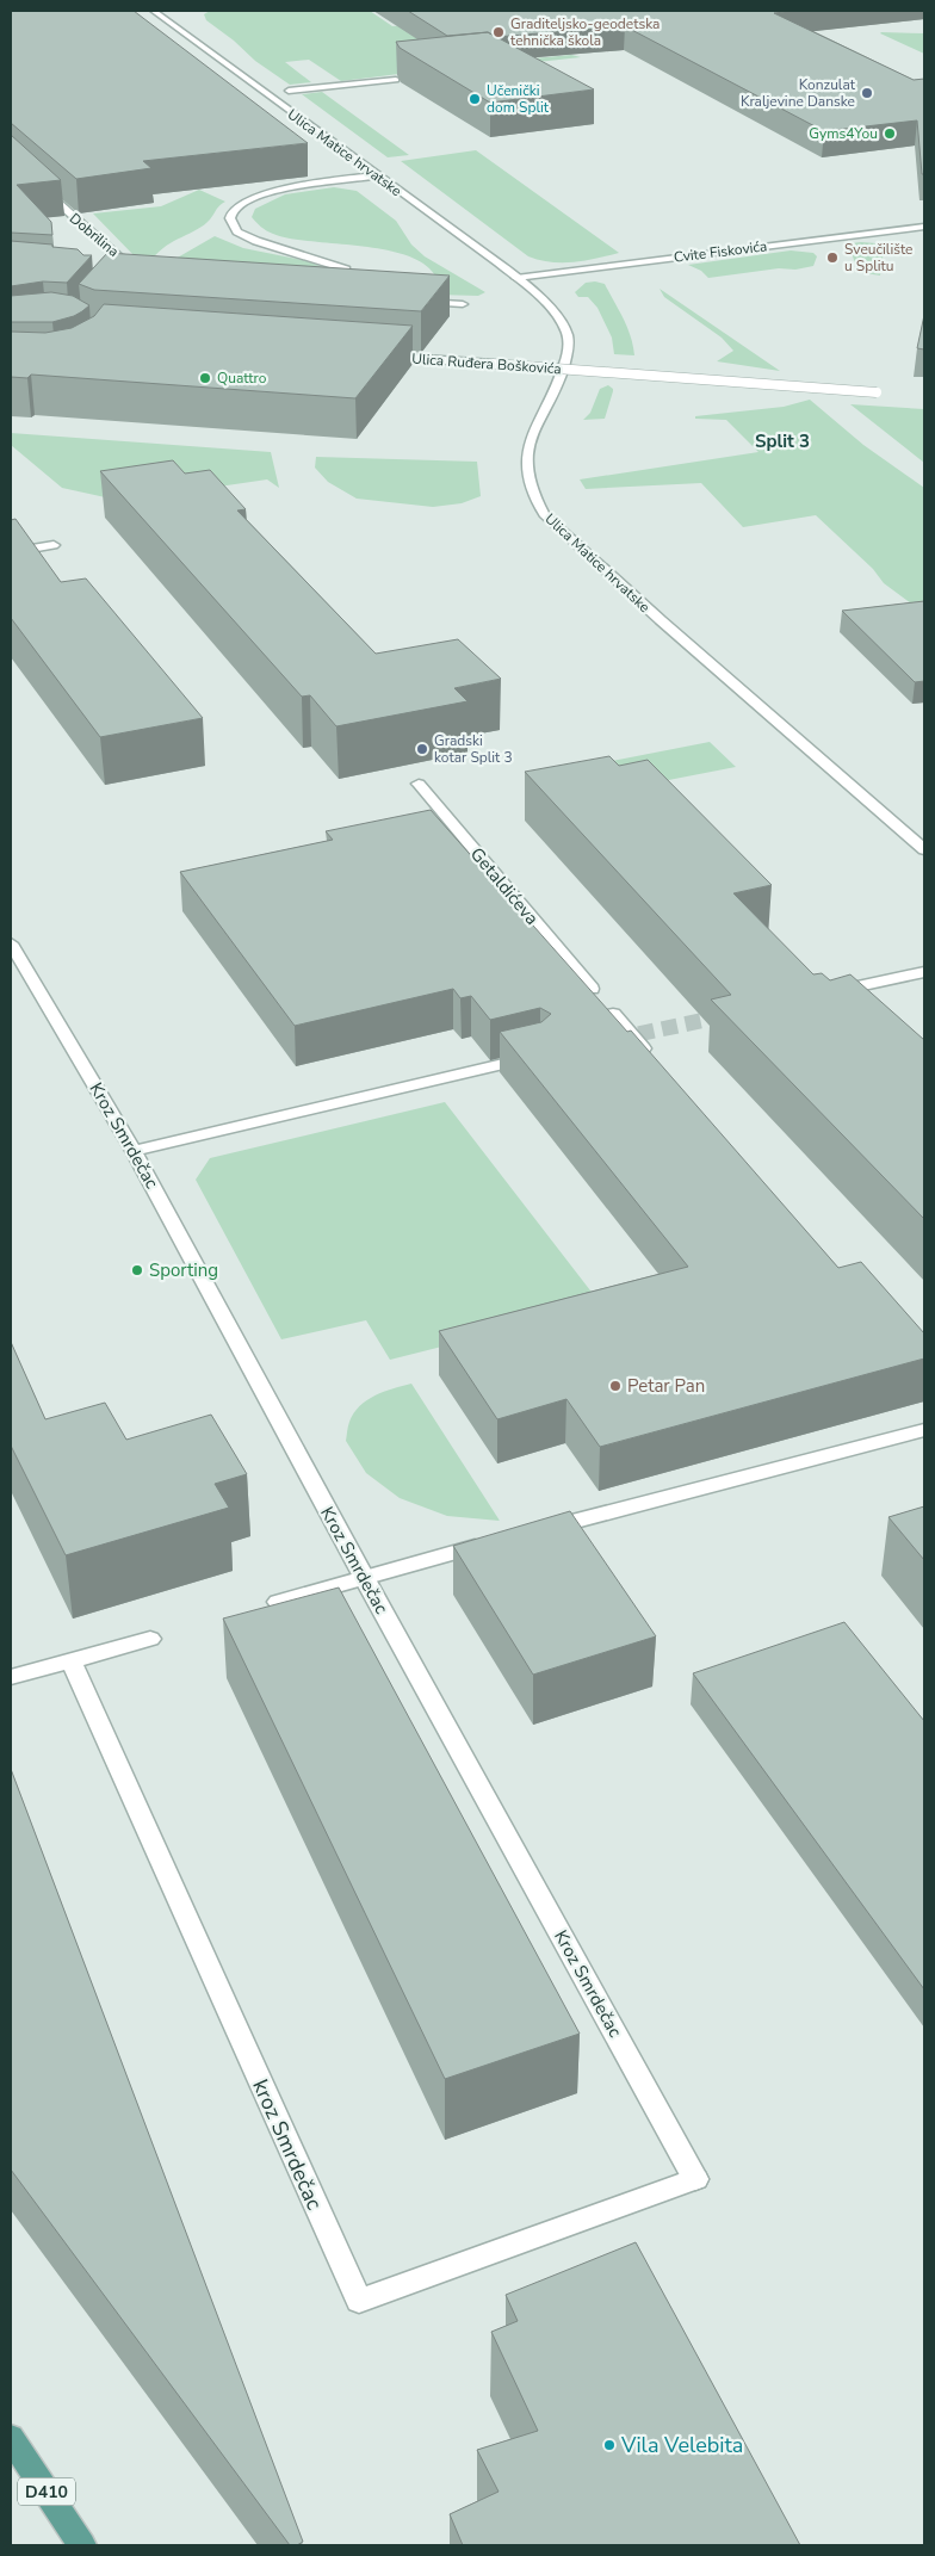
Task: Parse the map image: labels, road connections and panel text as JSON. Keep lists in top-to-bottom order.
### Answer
{
  "streets": {
    "main road": ["D410"],
    "street": [
      "Ulica Matice hrvatske",
      "Dobrilina",
      "Cvite Fiskovića",
      "Ulica Ruđera Boškovića",
      "Getaldićeva",
      "Kroz Smrdečac",
      "kroz Smrdečac"
    ]
  },
  "crossings": [
    ["Ulica Matice hrvatske", "Cvite Fiskovića"],
    ["Kroz Smrdečac", "kroz Smrdečac"]
  ],
  "districts": ["Split 3"],
  "places": [
    "Graditeljsko-geodetska tehnička škola",
    "Konzulat Kraljevine Danske",
    "Učenički dom Split",
    "Gyms4You",
    "Sveučilište u Splitu",
    "Quattro",
    "Gradski kotar Split 3",
    "Sporting",
    "Petar Pan",
    "Vila Velebita"
  ]
}
